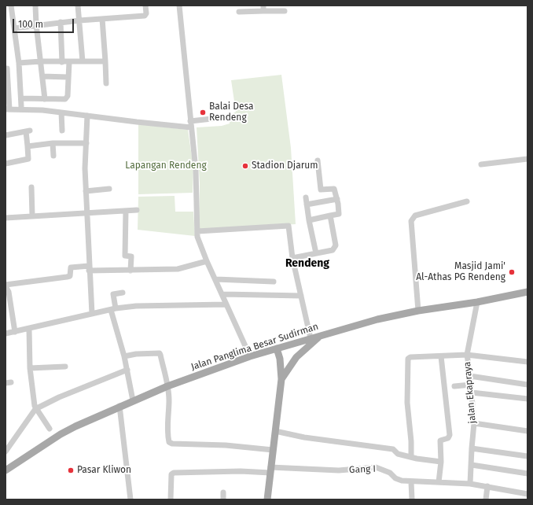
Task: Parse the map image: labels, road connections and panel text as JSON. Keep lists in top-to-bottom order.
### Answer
{
  "streets": {
    "main road": ["Jalan Panglima Besar Sudirman"],
    "street": ["jalan Ekapraya", "Gang I"]
  },
  "crossings": [
    ["Jalan Panglima Besar Sudirman", "jalan Ekapraya"],
    ["jalan Ekapraya", "Gang I"]
  ],
  "districts": ["Rendeng"],
  "parks": ["Lapangan Rendeng"],
  "places": [
    "Balai Desa Rendeng",
    "Stadion Djarum",
    "Masjid Jami' Al-Athas PG Rendeng",
    "Pasar Kliwon"
  ],
  "scale_bar": "100 m"
}
